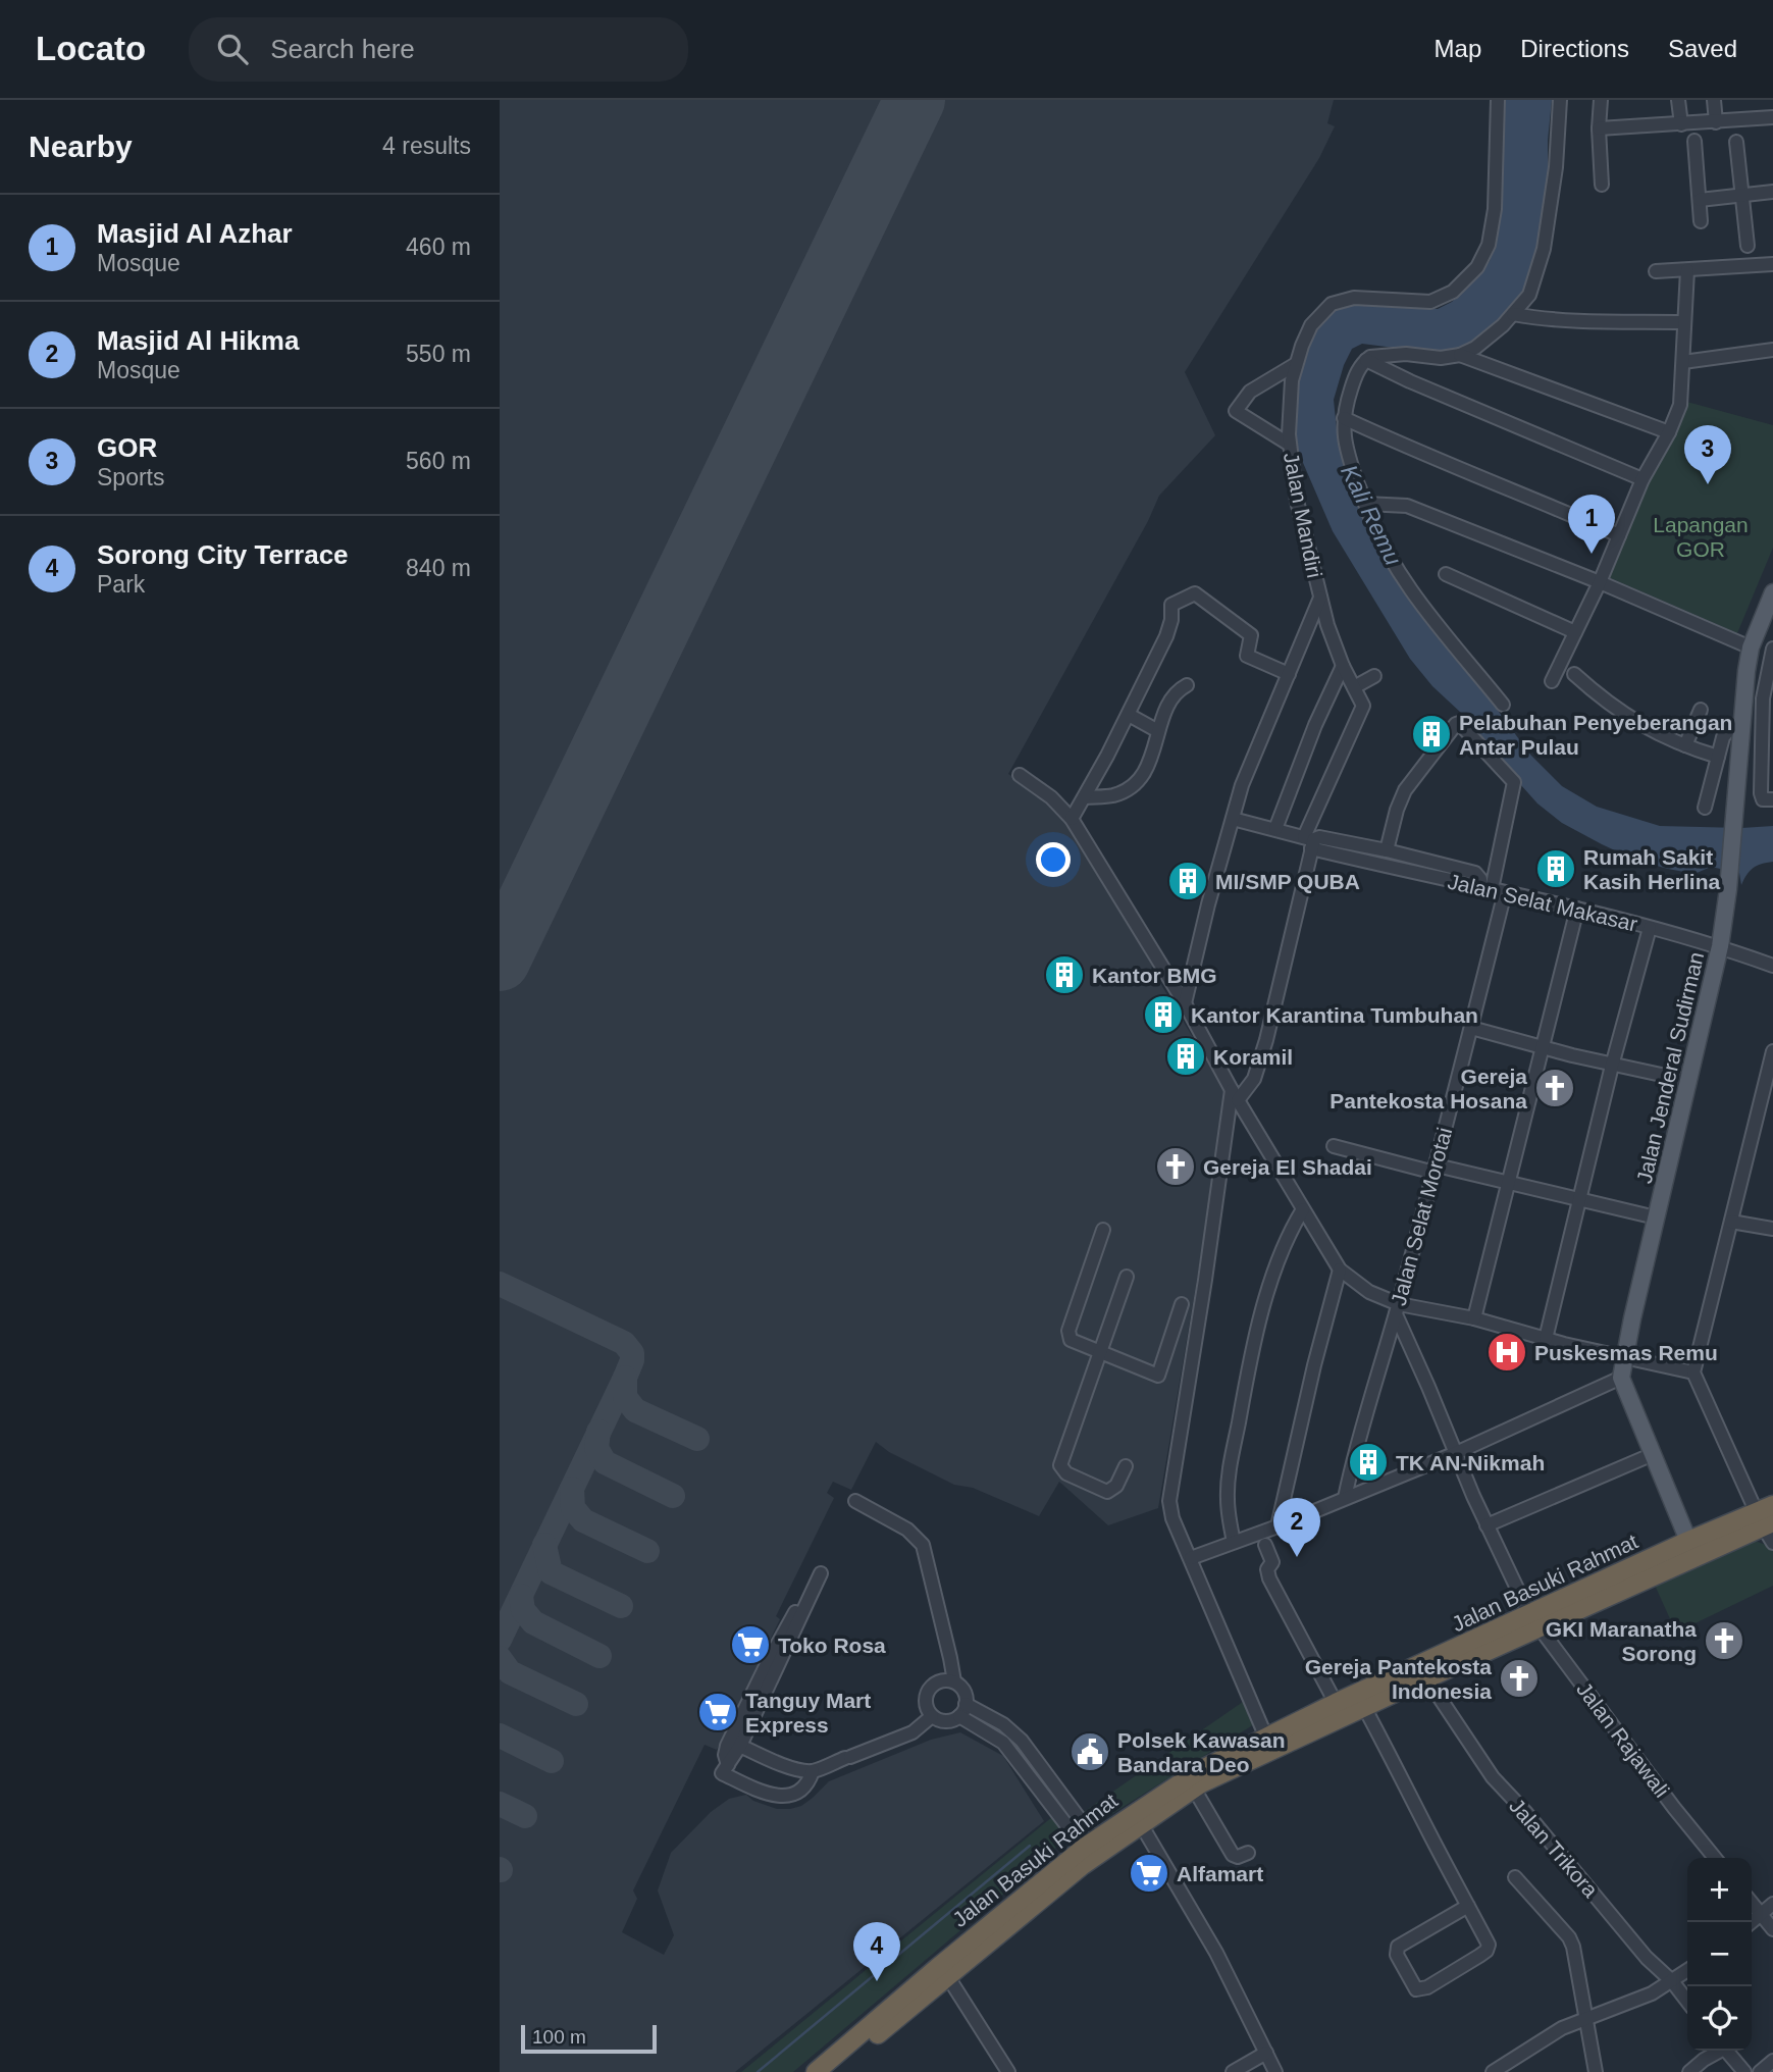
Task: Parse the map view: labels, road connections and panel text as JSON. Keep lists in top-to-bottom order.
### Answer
{
  "streets": {
    "highway": ["Jalan Basuki Rahmat"],
    "main road": ["Jalan Jenderal Sudirman"],
    "street": [
      "Jalan Mandiri",
      "Jalan Selat Makasar",
      "Jalan Selat Morotai",
      "Jalan Rajawali",
      "Jalan Trikora"
    ]
  },
  "crossings": [
    ["Jalan Selat Makasar", "Jalan Jenderal Sudirman"],
    ["Jalan Selat Makasar", "Jalan Selat Morotai"],
    ["Jalan Jenderal Sudirman", "Jalan Basuki Rahmat"],
    ["Jalan Selat Morotai", "Jalan Rajawali"],
    ["Jalan Basuki Rahmat", "Jalan Rajawali"]
  ],
  "water": ["Kali Remu"],
  "parks": ["Lapangan GOR"],
  "places": {
    "building": [
      "Pelabuhan Penyeberangan Antar Pulau",
      "Rumah Sakit Kasih Herlina",
      "MI/SMP QUBA",
      "Kantor BMG",
      "Kantor Karantina Tumbuhan",
      "Koramil",
      "TK AN-Nikmah"
    ],
    "church": [
      "Gereja Pantekosta Hosana",
      "Gereja El Shadai",
      "GKI Maranatha Sorong",
      "Gereja Pantekosta Indonesia"
    ],
    "hospital": ["Puskesmas Remu"],
    "supermarket": ["Toko Rosa", "Tanguy Mart Express", "Alfamart"],
    "public building": ["Polsek Kawasan Bandara Deo"]
  },
  "scale_bar": "100 m",
  "page": {
    "header": "Locato",
    "search": "Search here",
    "nav": ["Map", "Directions", "Saved"],
    "heading": ["Nearby", "4 results"],
    "list": [
      {
        "mark": "1",
        "name": "Masjid Al Azhar",
        "note": "Mosque",
        "value": "460 m"
      },
      {
        "mark": "2",
        "name": "Masjid Al Hikma",
        "note": "Mosque",
        "value": "550 m"
      },
      {
        "mark": "3",
        "name": "GOR",
        "note": "Sports",
        "value": "560 m"
      },
      {
        "mark": "4",
        "name": "Sorong City Terrace",
        "note": "Park",
        "value": "840 m"
      }
    ],
    "pins": [
      "3",
      "1",
      "2",
      "4"
    ],
    "map_buttons": ["+", "−"],
    "scale": "100 m"
  }
}
